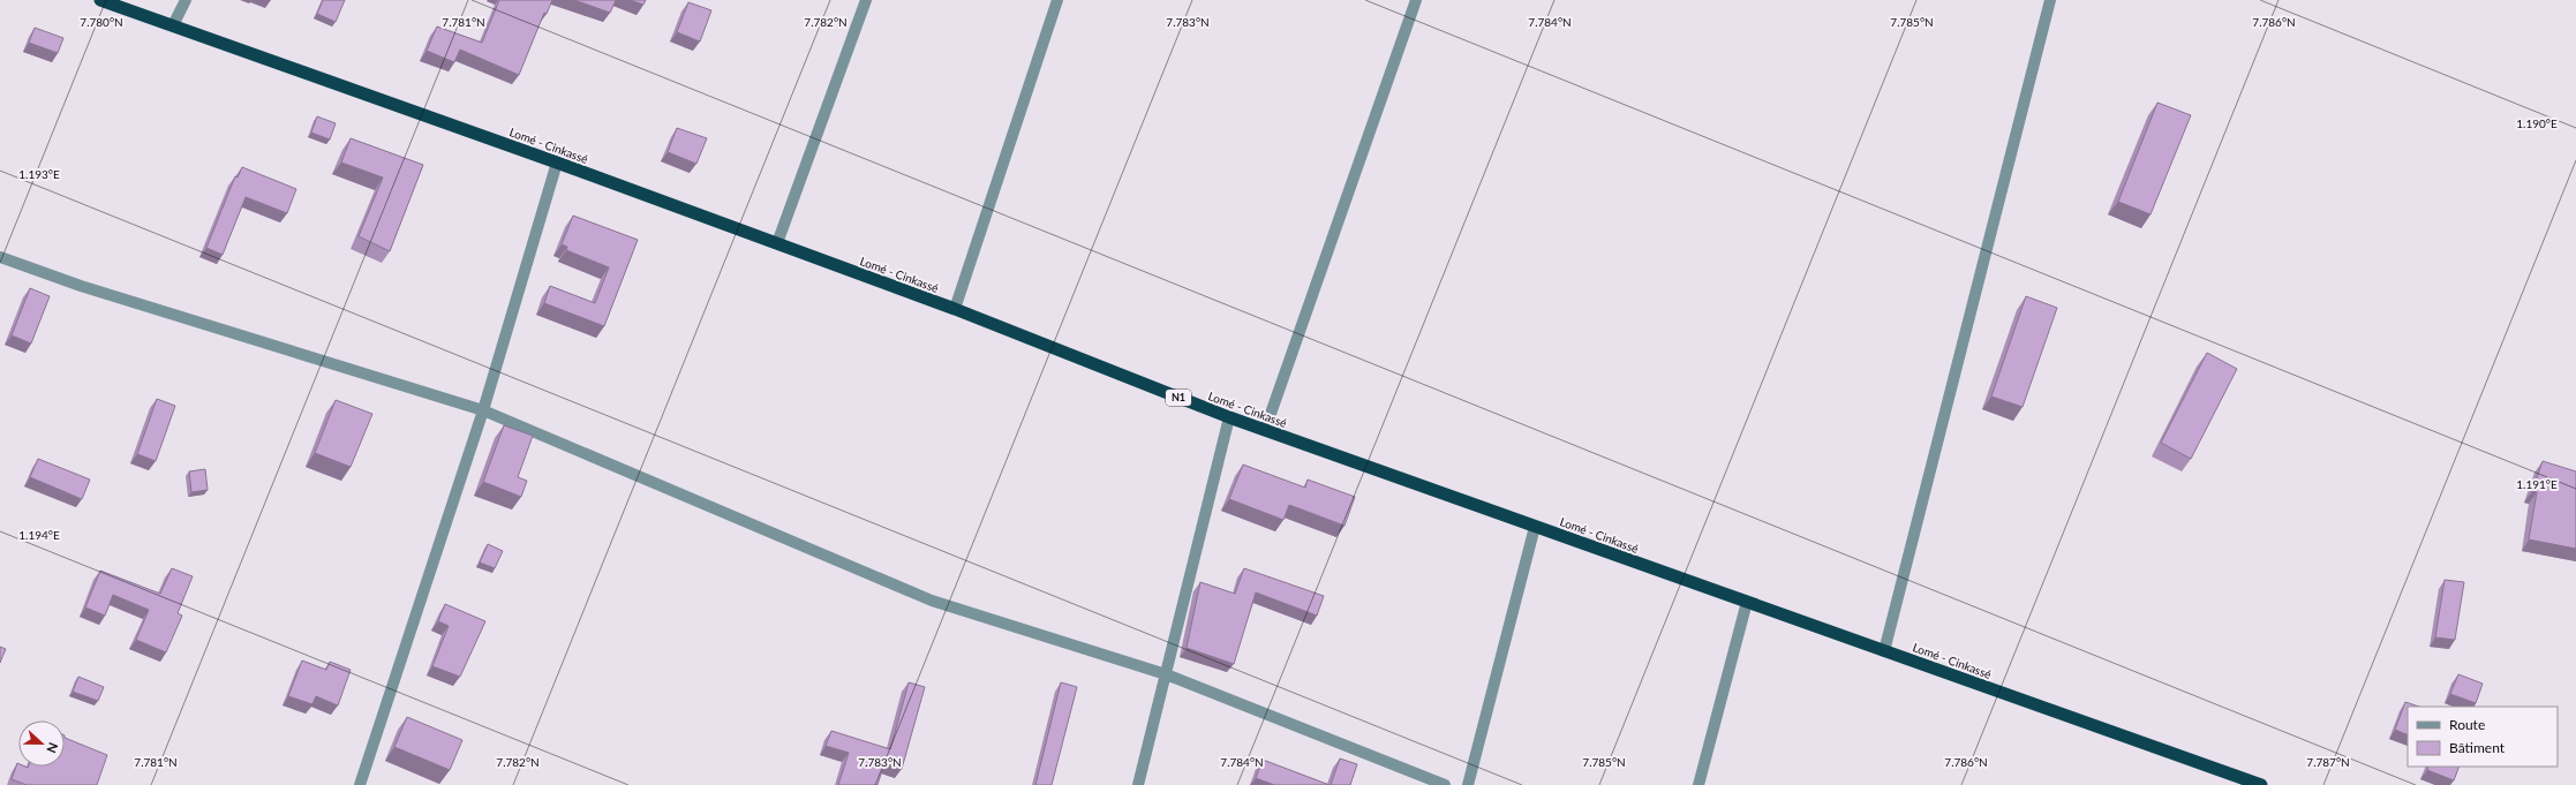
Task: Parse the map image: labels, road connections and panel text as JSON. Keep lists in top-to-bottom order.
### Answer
{
  "streets": {
    "highway": ["Lomé - Cinkassé", "N1"]
  },
  "legend": ["Route", "Bâtiment"],
  "north": "right",
  "coordinates": [
    "7.783°N",
    "7.780°N",
    "7.781°N",
    "7.782°N",
    "7.784°N",
    "7.785°N",
    "7.786°N",
    "1.190°E",
    "1.193°E",
    "1.191°E",
    "1.194°E",
    "7.787°N"
  ]
}
